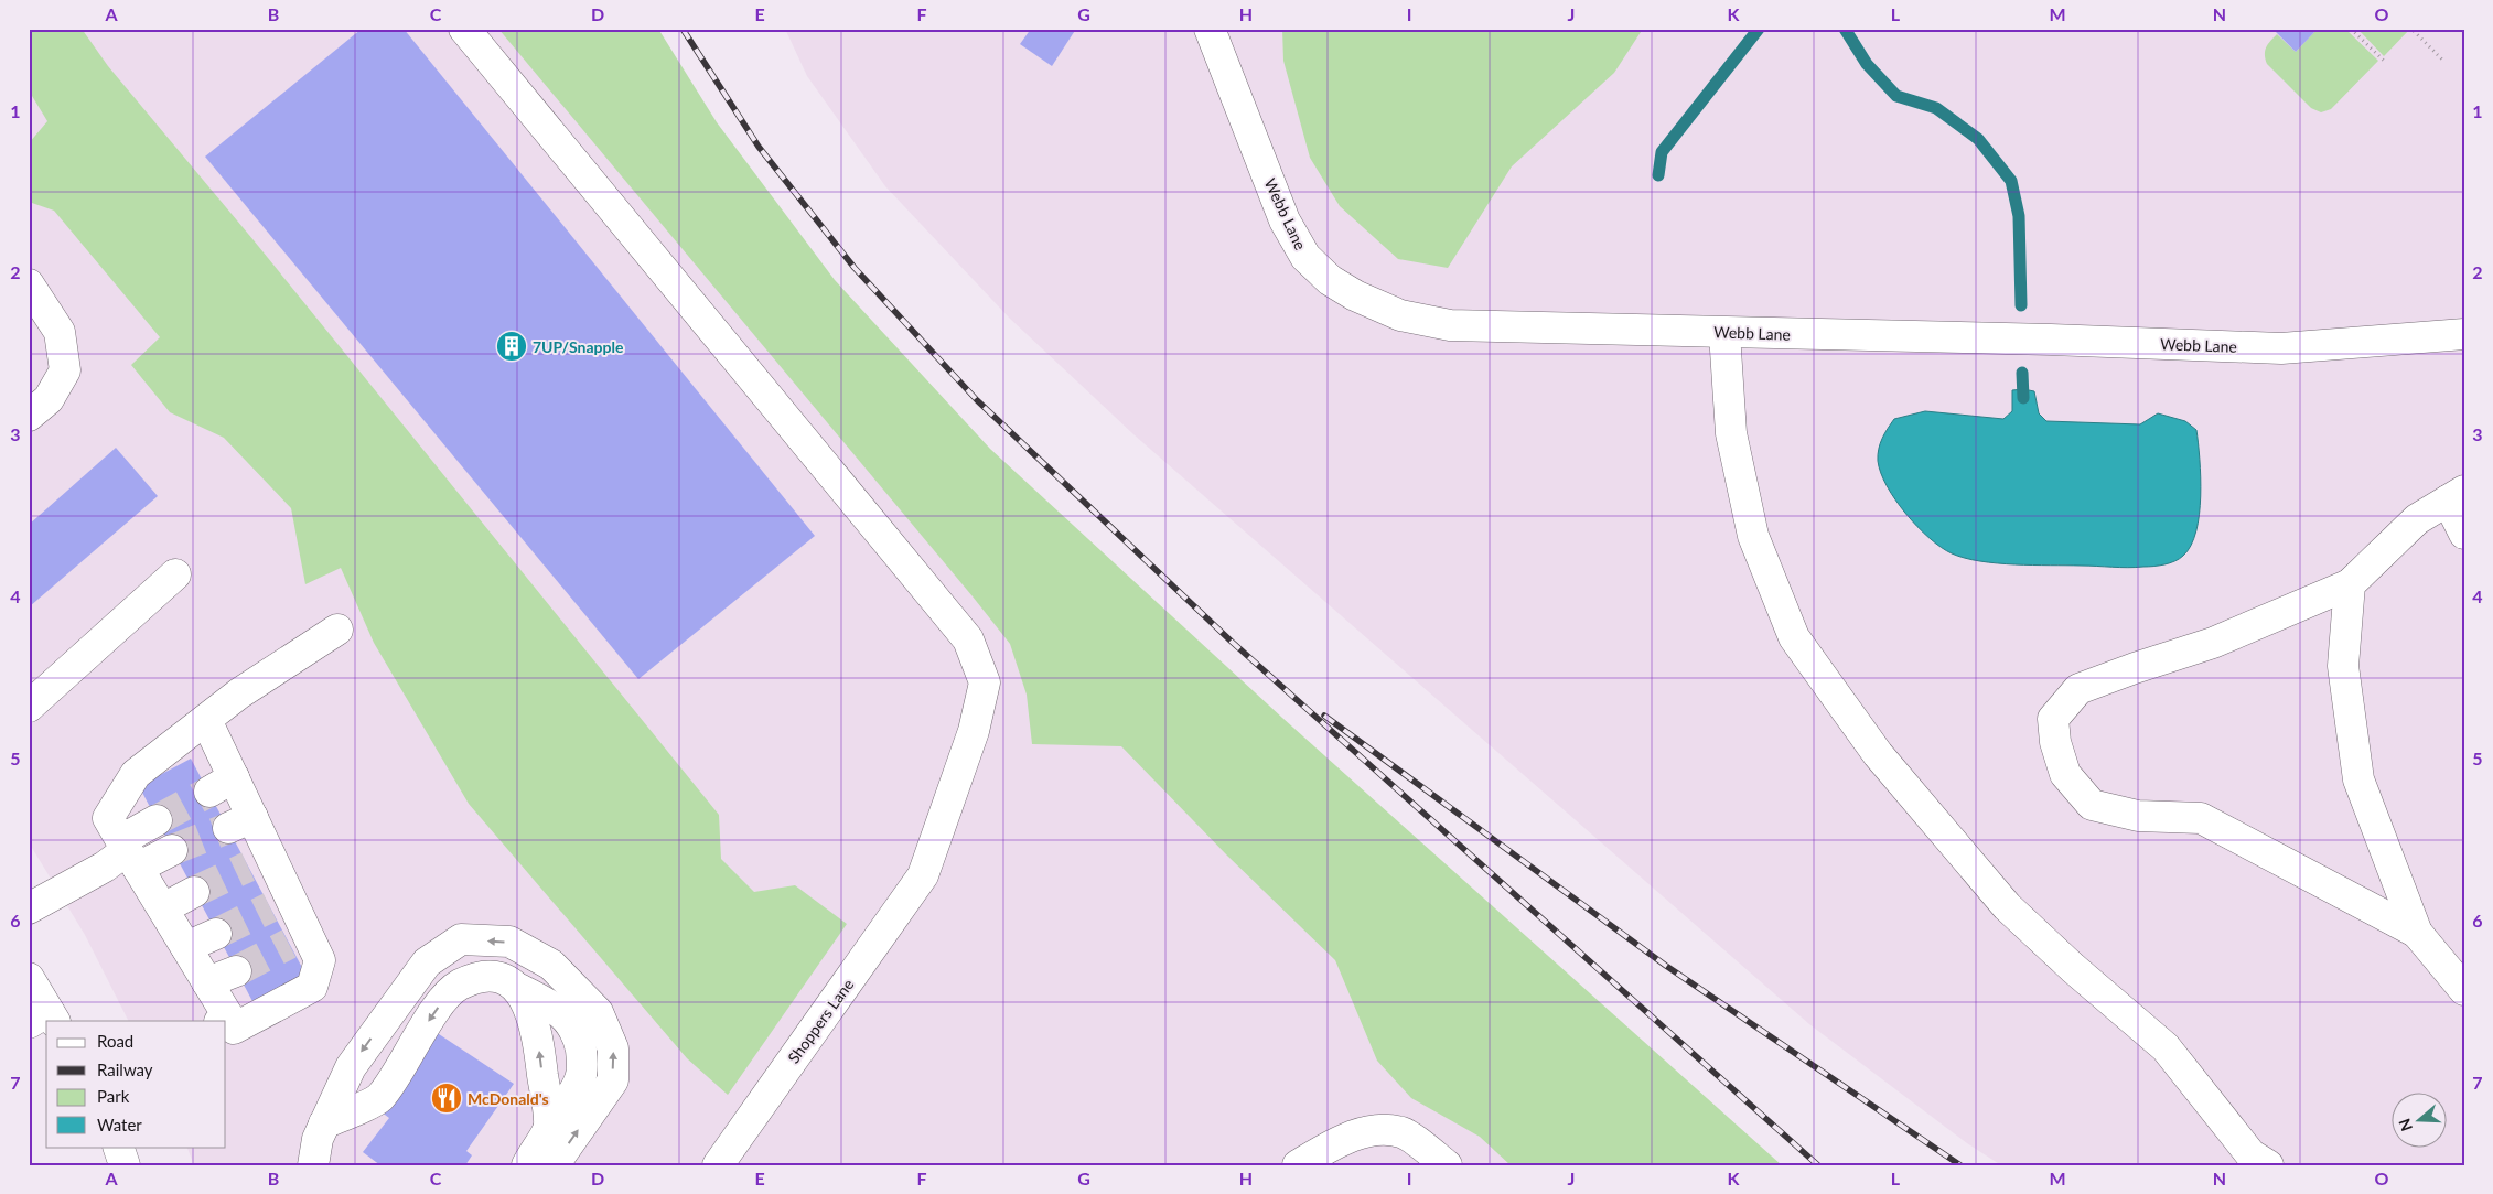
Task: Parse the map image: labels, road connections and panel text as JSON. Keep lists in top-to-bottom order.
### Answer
{
  "streets": {
    "street": ["Webb Lane", "Shoppers Lane"]
  },
  "places": {
    "building": ["7UP/Snapple"],
    "restaurant": ["McDonald's"]
  },
  "legend": [
    "Road",
    "Railway",
    "Park",
    "Water"
  ],
  "north": "left",
  "grid": {
    "columns": [
      "A",
      "B",
      "C",
      "D",
      "E",
      "F",
      "G",
      "H",
      "I",
      "J",
      "K",
      "L",
      "M",
      "N",
      "O"
    ],
    "rows": [
      "1",
      "2",
      "3",
      "4",
      "5",
      "6",
      "7"
    ]
  }
}
